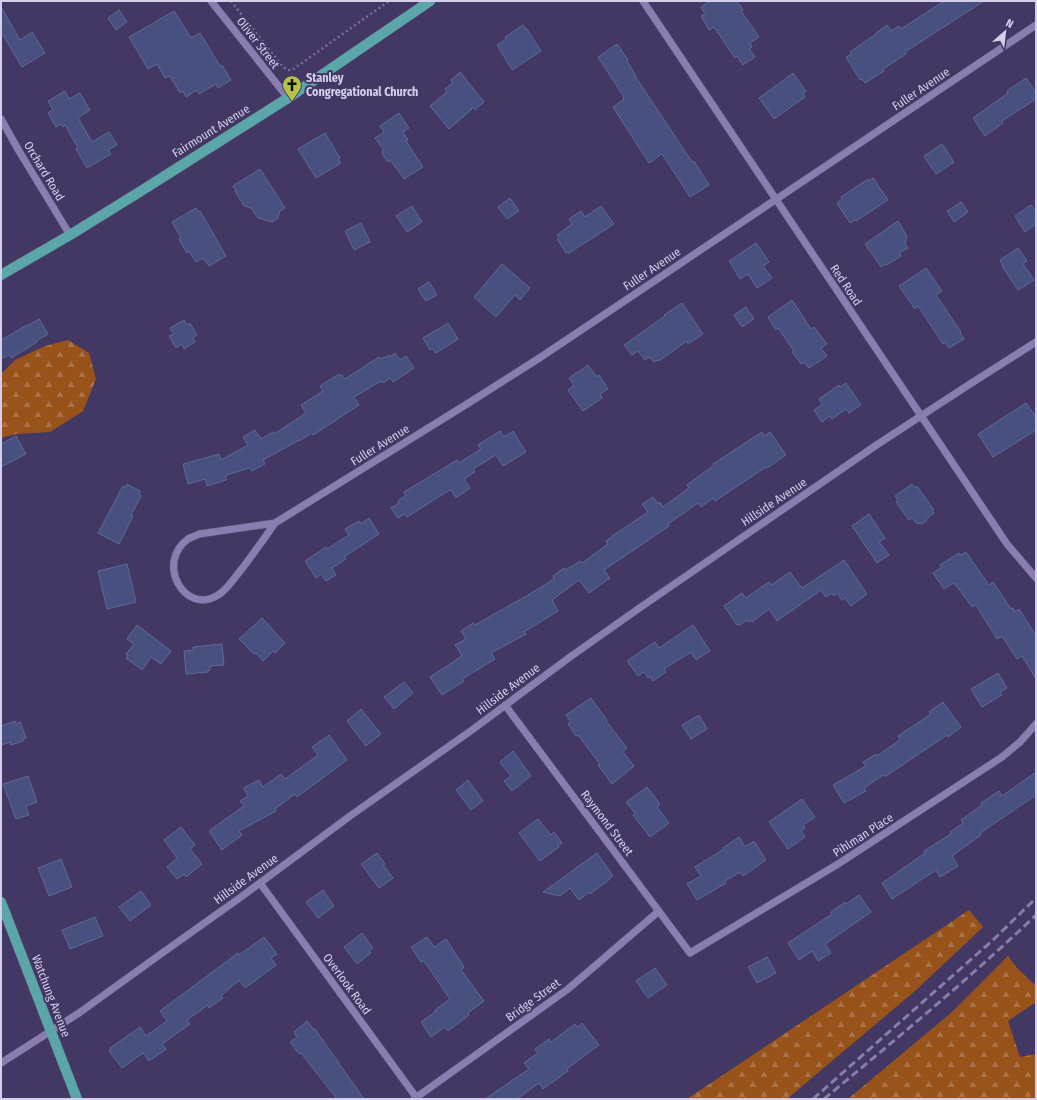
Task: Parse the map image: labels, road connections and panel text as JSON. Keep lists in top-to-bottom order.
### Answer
{
  "streets": {
    "main road": ["Fairmount Avenue", "Watchung Avenue"],
    "street": [
      "Oliver Street",
      "Fuller Avenue",
      "Orchard Road",
      "Red Road",
      "Hillside Avenue",
      "Raymond Street",
      "Pihlman Place",
      "Overlook Road",
      "Bridge Street"
    ]
  },
  "crossings": [
    ["Oliver Street", "Fairmount Avenue"],
    ["Fuller Avenue", "Red Road"],
    ["Fairmount Avenue", "Orchard Road"],
    ["Red Road", "Hillside Avenue"],
    ["Hillside Avenue", "Raymond Street"],
    ["Hillside Avenue", "Overlook Road"],
    ["Hillside Avenue", "Watchung Avenue"],
    ["Raymond Street", "Pihlman Place"],
    ["Raymond Street", "Bridge Street"],
    ["Overlook Road", "Bridge Street"]
  ],
  "places": {
    "church": ["Stanley Congregational Church"]
  },
  "north": "top right"
}
